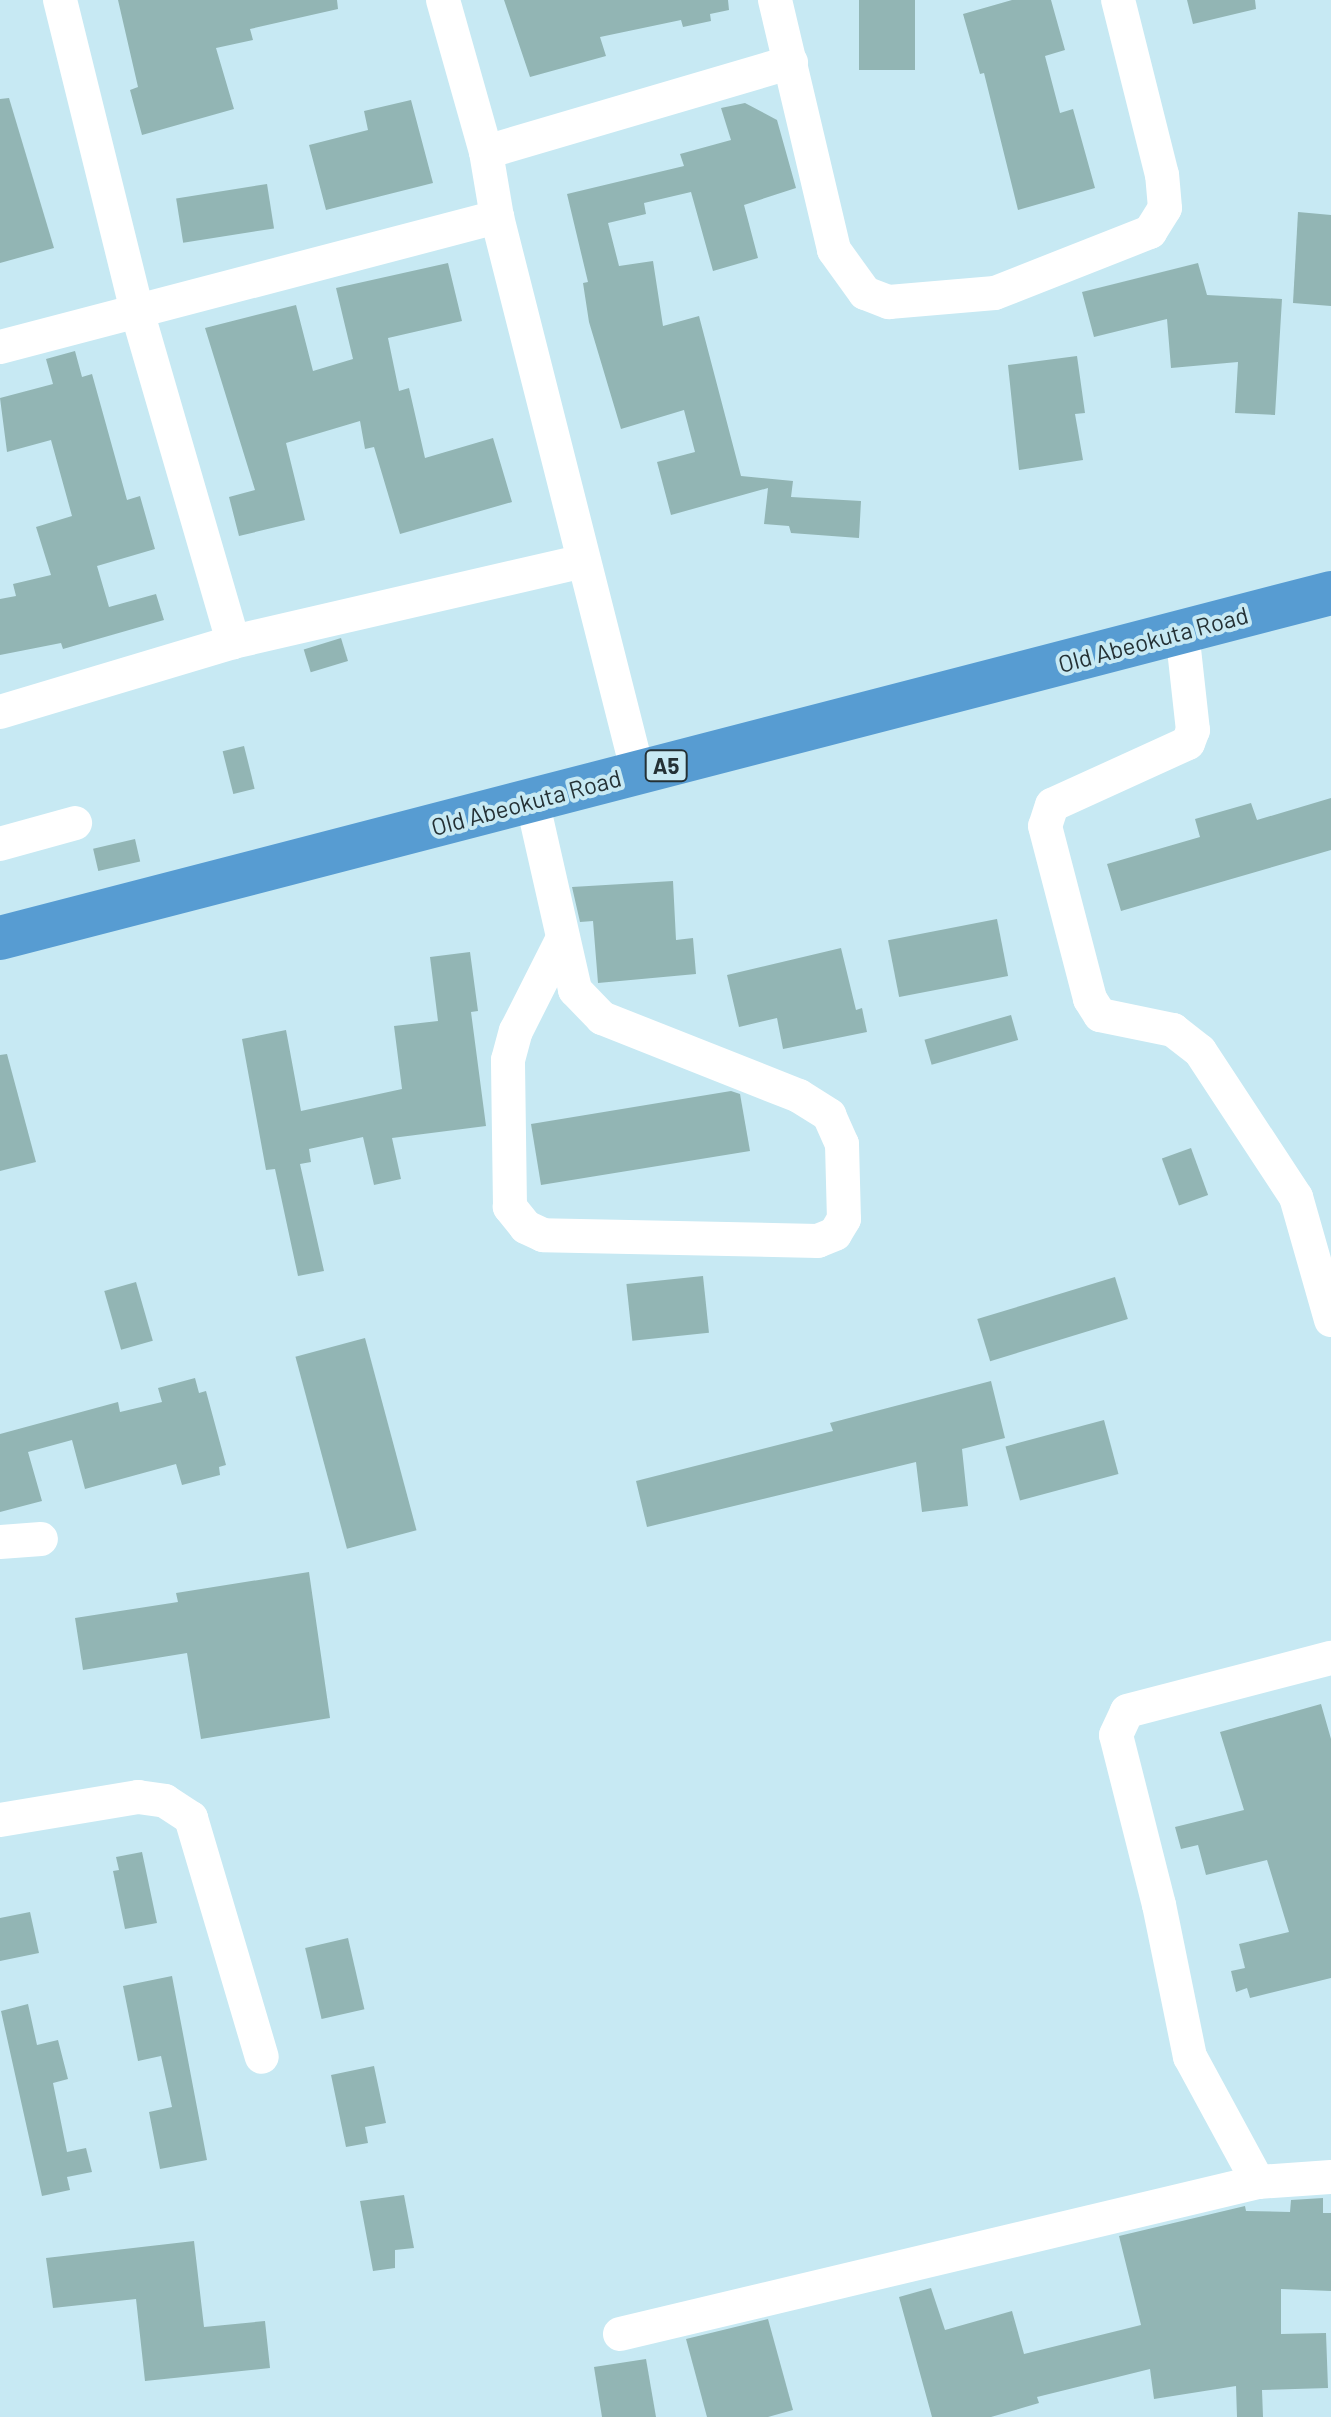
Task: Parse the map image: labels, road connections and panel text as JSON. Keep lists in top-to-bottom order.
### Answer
{
  "streets": {
    "highway": ["Old Abeokuta Road", "A5"]
  }
}
